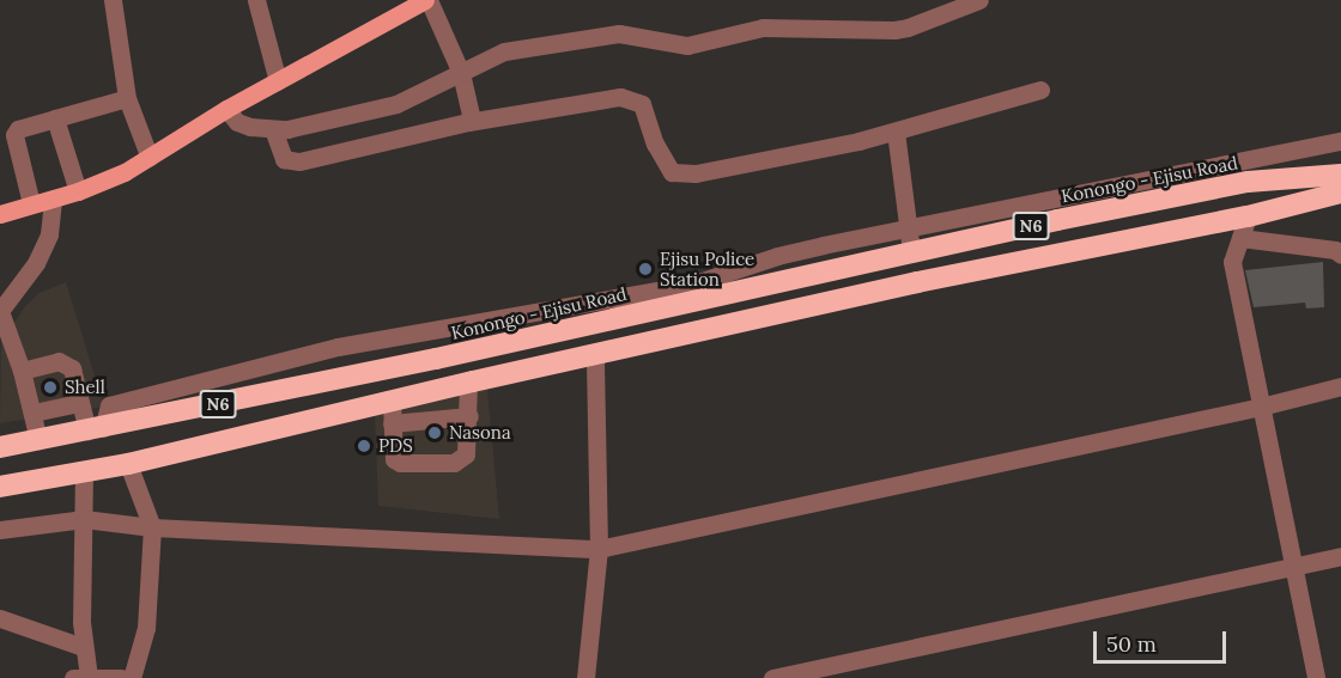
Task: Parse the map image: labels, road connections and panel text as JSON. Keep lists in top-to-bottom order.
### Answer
{
  "streets": {
    "highway": ["Konongo - Ejisu Road", "N6"]
  },
  "places": [
    "Ejisu Police Station",
    "Shell",
    "Nasona",
    "PDS"
  ],
  "scale_bar": "50 m"
}
